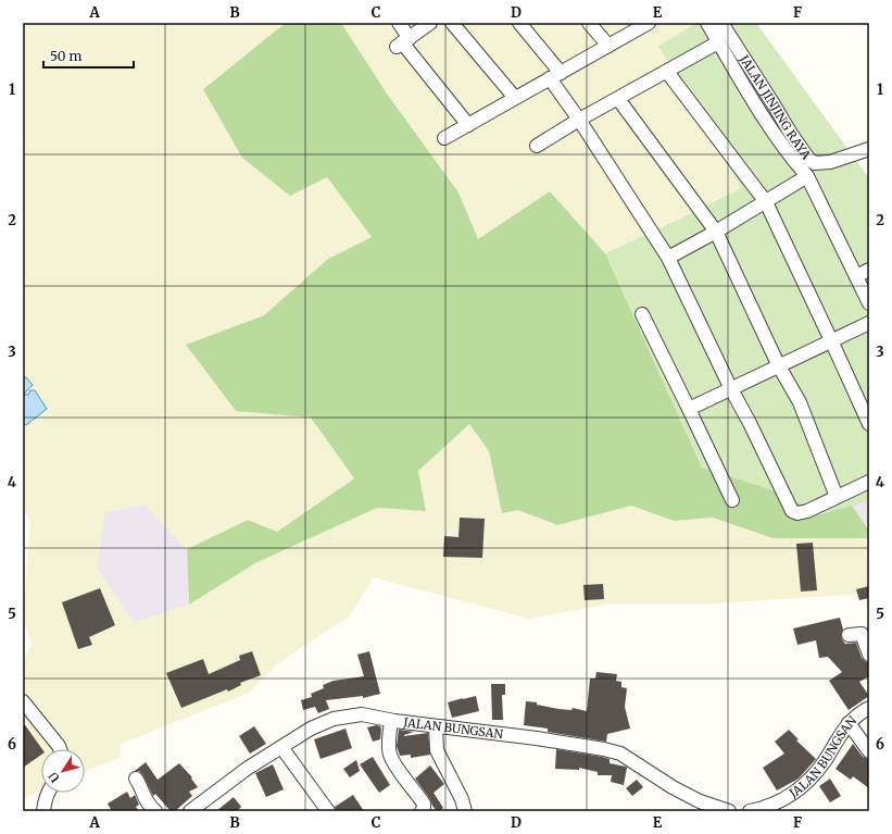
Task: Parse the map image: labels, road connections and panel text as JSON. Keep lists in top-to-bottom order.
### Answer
{
  "streets": {
    "street": ["JALAN JINJING RAYA", "JALAN BUNGSAN"]
  },
  "scale_bar": "50 m",
  "north": "bottom left",
  "grid": {
    "columns": [
      "A",
      "B",
      "C",
      "D",
      "E",
      "F"
    ],
    "rows": [
      "1",
      "2",
      "3",
      "4",
      "5",
      "6"
    ]
  }
}
